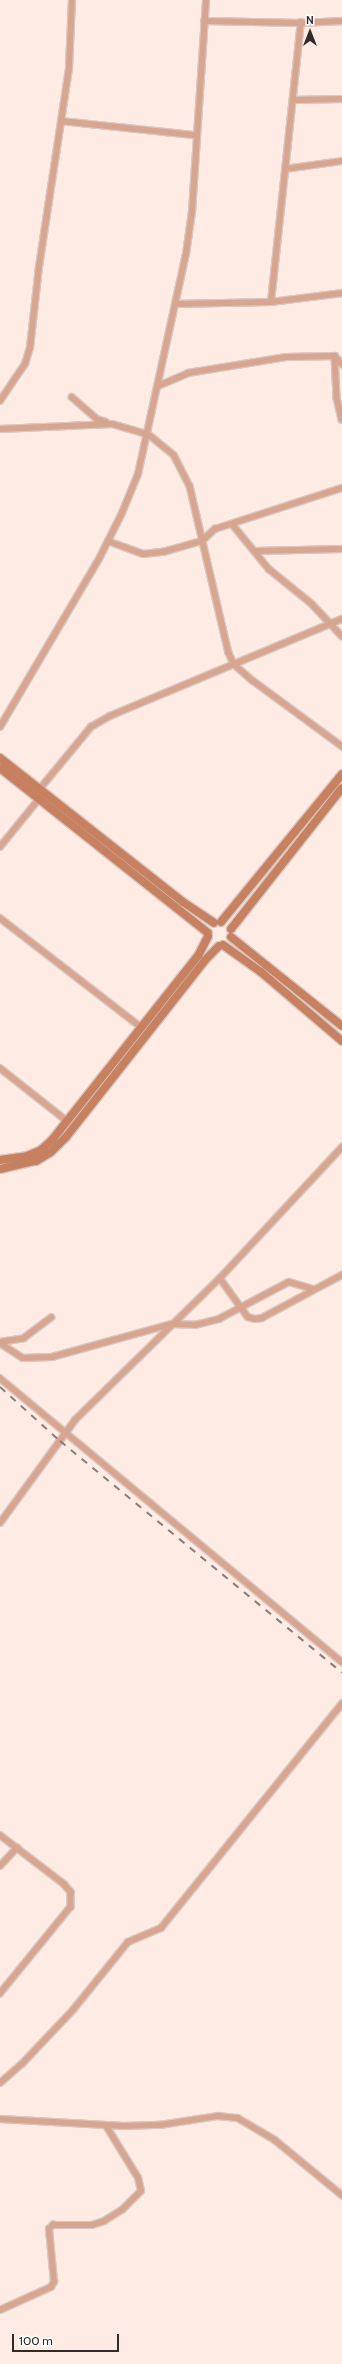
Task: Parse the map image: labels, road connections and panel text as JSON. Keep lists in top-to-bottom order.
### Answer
{
  "scale_bar": "100 m",
  "north": "top"
}
